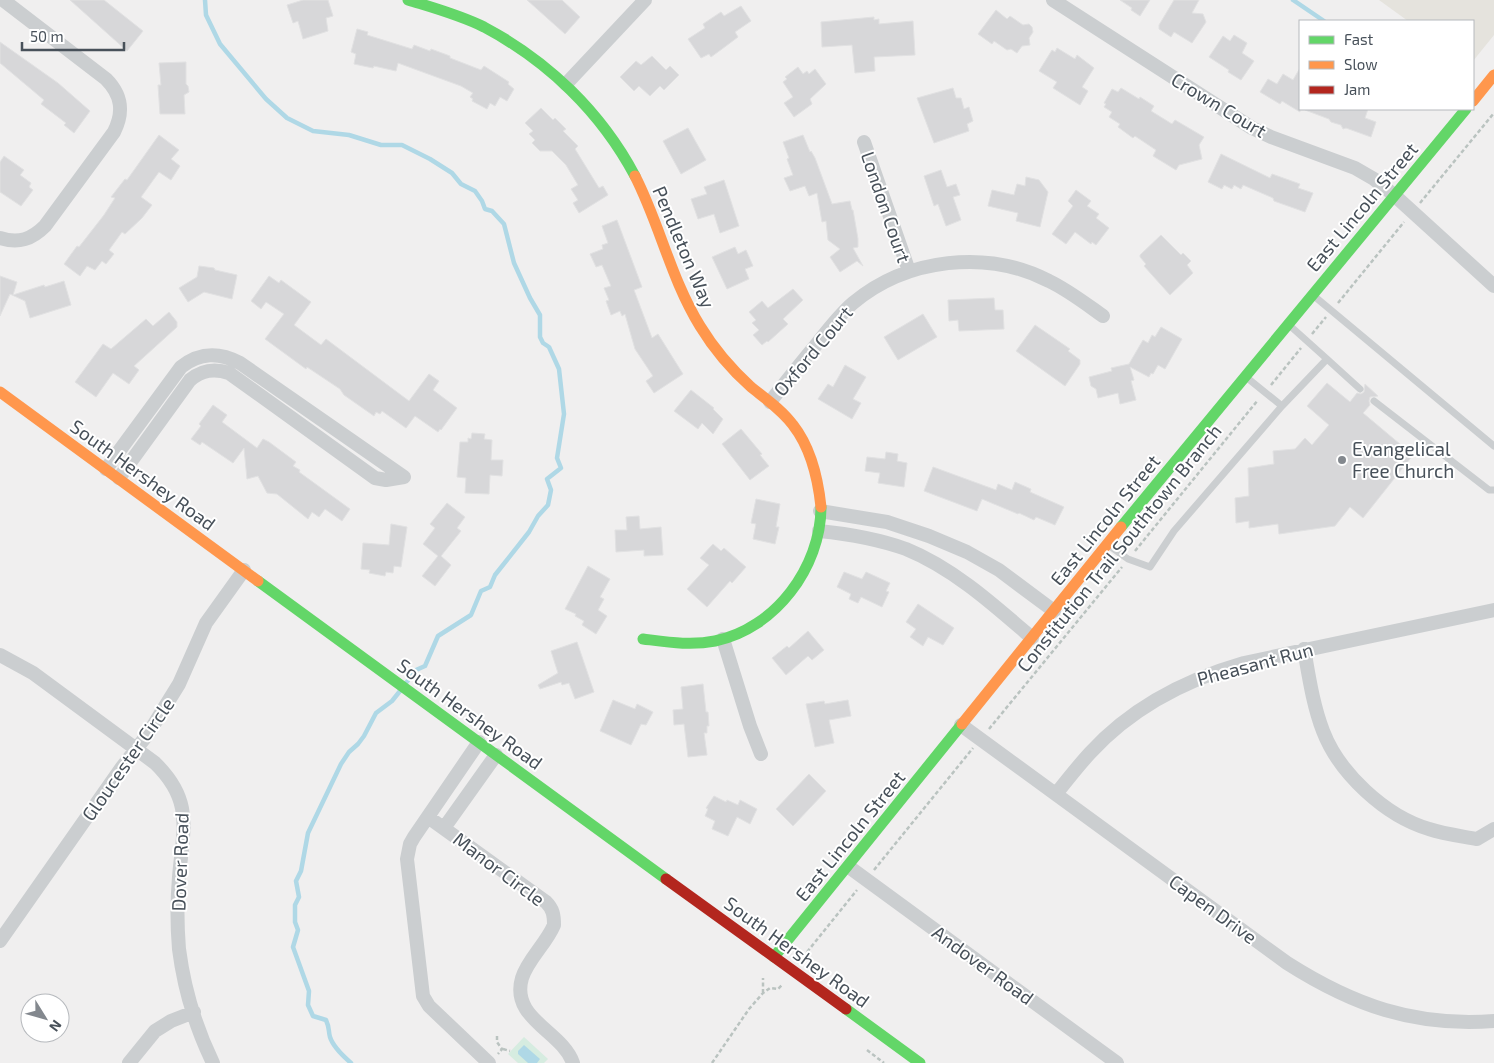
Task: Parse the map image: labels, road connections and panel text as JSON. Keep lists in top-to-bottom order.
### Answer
{
  "streets": {
    "main road": ["East Lincoln Street", "Pendleton Way", "South Hershey Road"],
    "street": [
      "Crown Court",
      "London Court",
      "Oxford Court",
      "Pheasant Run",
      "Gloucester Circle",
      "Dover Road",
      "Manor Circle",
      "Capen Drive",
      "Andover Road"
    ],
    "path": ["Constitution Trail Southtown Branch"]
  },
  "crossings": [
    ["Crown Court", "East Lincoln Street"],
    ["Crown Court", "Constitution Trail Southtown Branch"],
    ["London Court", "Oxford Court"],
    ["East Lincoln Street", "South Hershey Road"],
    ["East Lincoln Street", "Capen Drive"],
    ["East Lincoln Street", "Andover Road"],
    ["Pendleton Way", "Oxford Court"],
    ["South Hershey Road", "Constitution Trail Southtown Branch"],
    ["South Hershey Road", "Gloucester Circle"],
    ["South Hershey Road", "Manor Circle"],
    ["Constitution Trail Southtown Branch", "Capen Drive"],
    ["Constitution Trail Southtown Branch", "Andover Road"],
    ["Pheasant Run", "Capen Drive"],
    ["Gloucester Circle", "Dover Road"]
  ],
  "places": ["Evangelical Free Church"],
  "legend": ["Fast", "Slow", "Jam"],
  "scale_bar": "50 m",
  "north": "bottom right"
}
